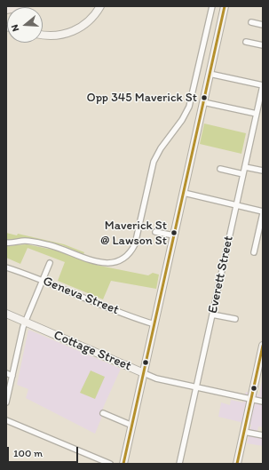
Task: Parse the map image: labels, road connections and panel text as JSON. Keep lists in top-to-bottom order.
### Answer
{
  "streets": {
    "main road": ["Cottage Street"],
    "street": ["Everett Street", "Geneva Street"]
  },
  "crossings": [
    ["Everett Street", "Cottage Street"]
  ],
  "places": ["Opp 345 Maverick St", "Maverick St @ Lawson St"],
  "scale_bar": "100 m",
  "north": "left"
}
